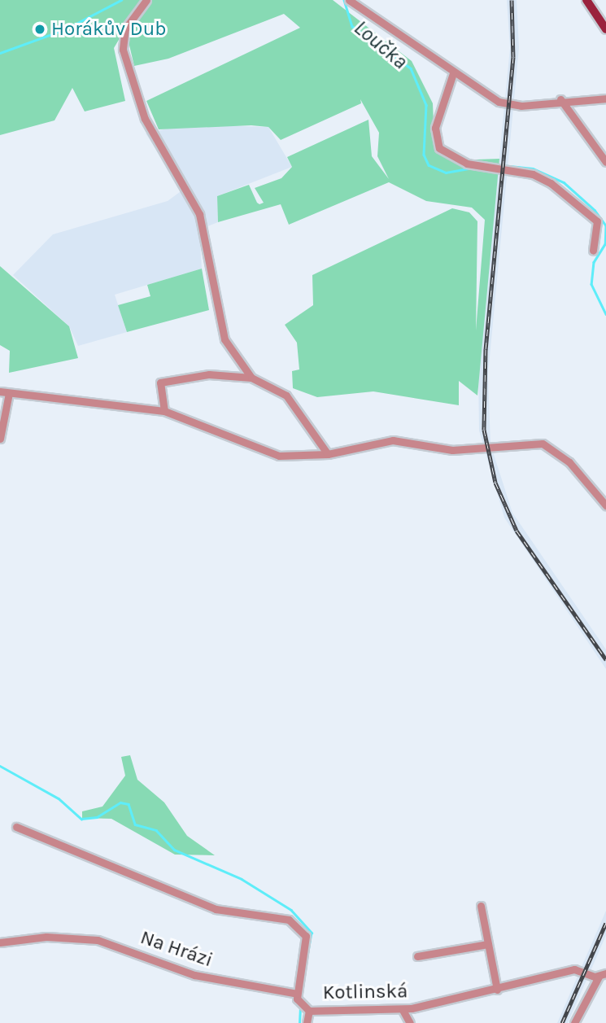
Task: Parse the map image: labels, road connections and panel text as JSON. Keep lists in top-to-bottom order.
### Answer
{
  "streets": {
    "street": ["Na Hrázi", "Kotlinská"]
  },
  "crossings": [
    ["Na Hrázi", "Kotlinská"]
  ],
  "water": ["Loučka"],
  "places": ["Horákův Dub"]
}
